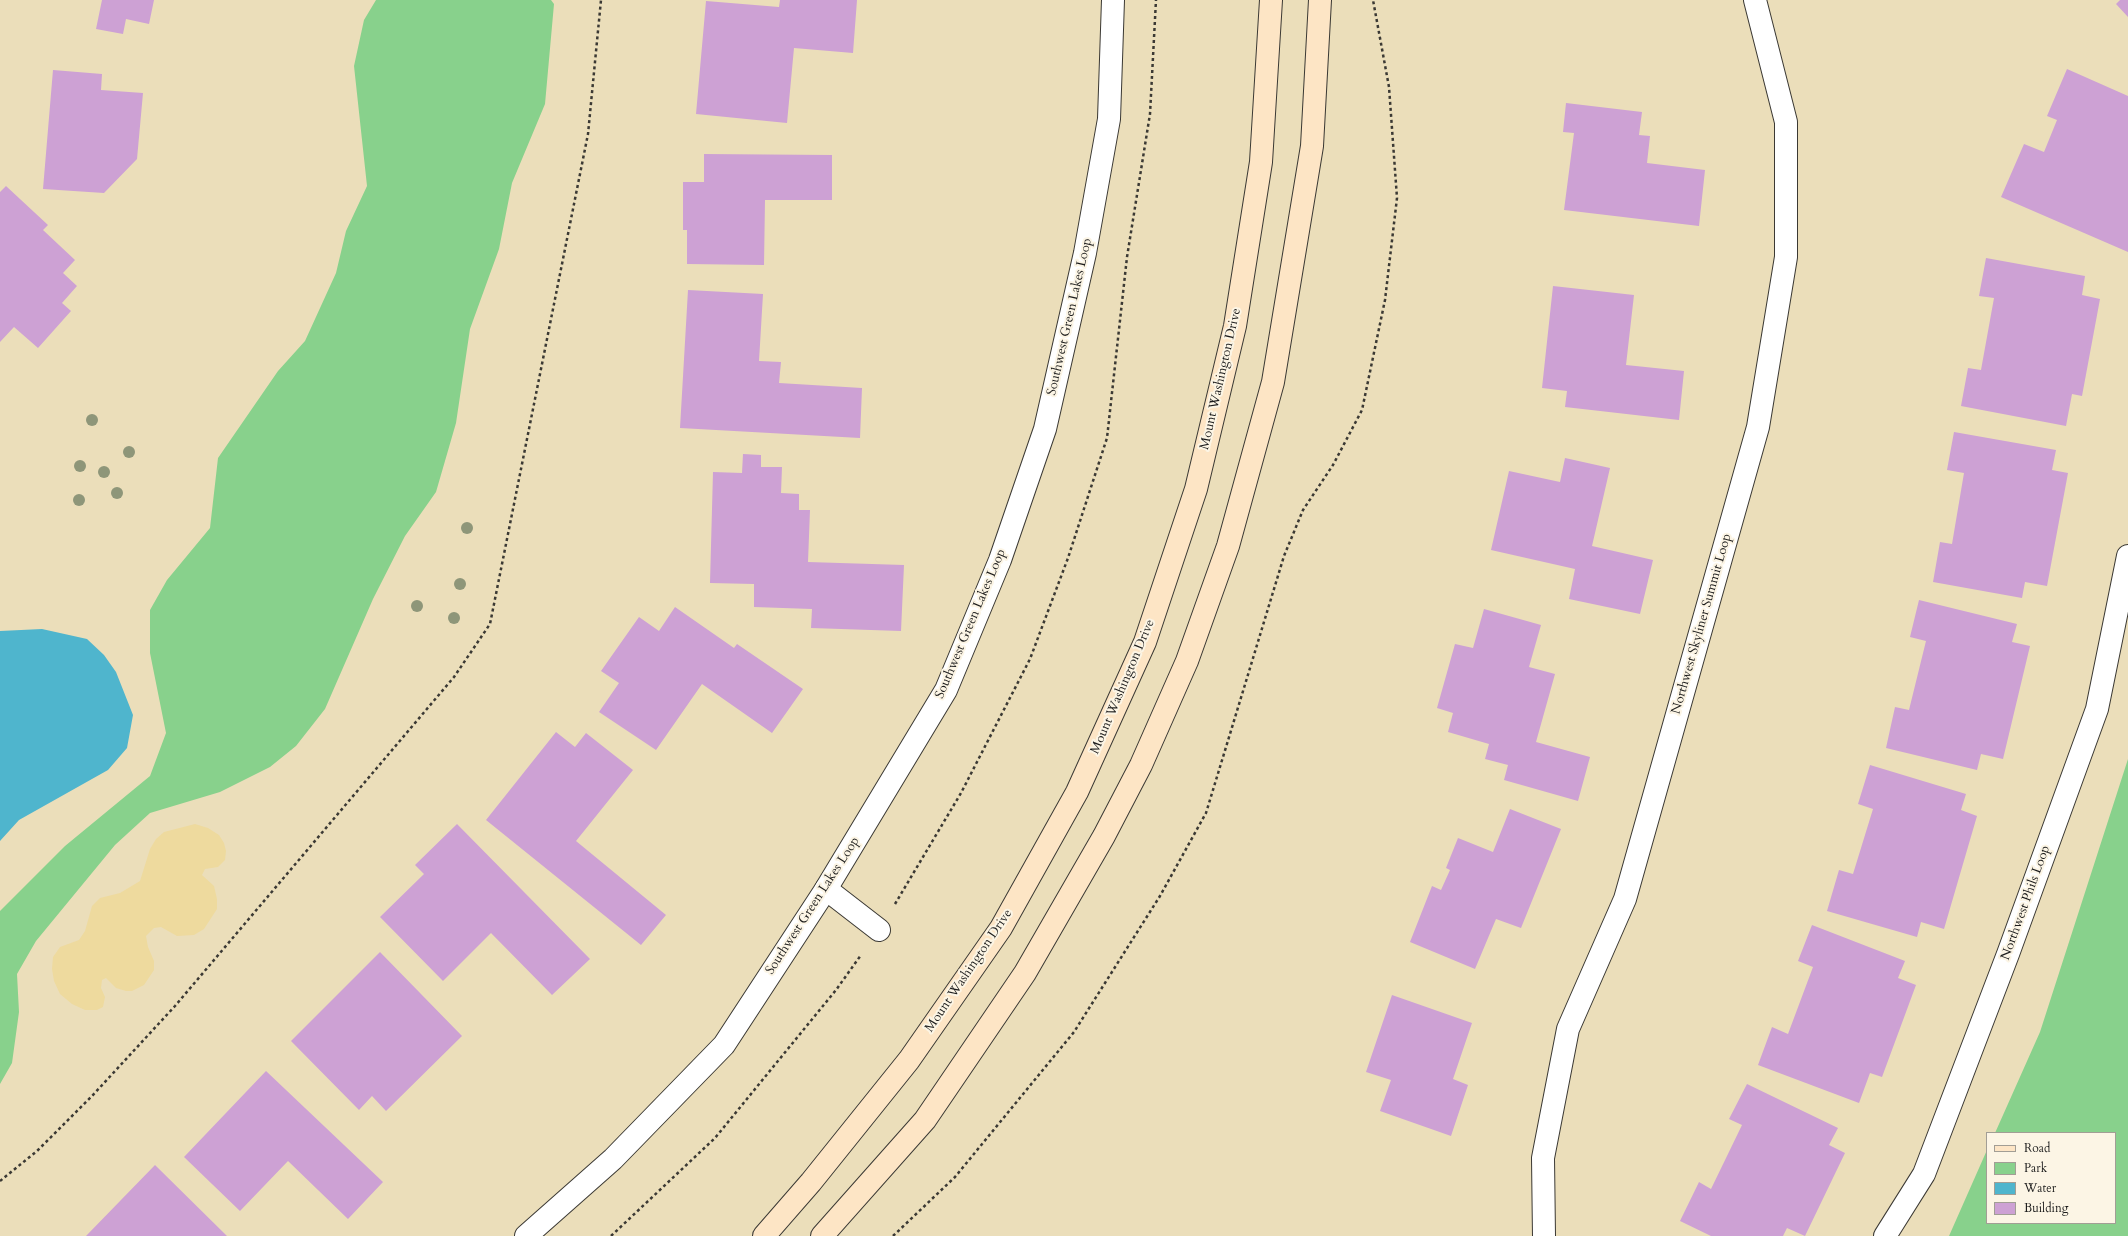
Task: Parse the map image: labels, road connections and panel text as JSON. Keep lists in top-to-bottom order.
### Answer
{
  "streets": {
    "main road": ["Mount Washington Drive"],
    "street": ["Southwest Green Lakes Loop", "Northwest Skyliner Summit Loop", "Northwest Phils Loop"]
  },
  "legend": [
    "Road",
    "Park",
    "Water",
    "Building"
  ]
}
